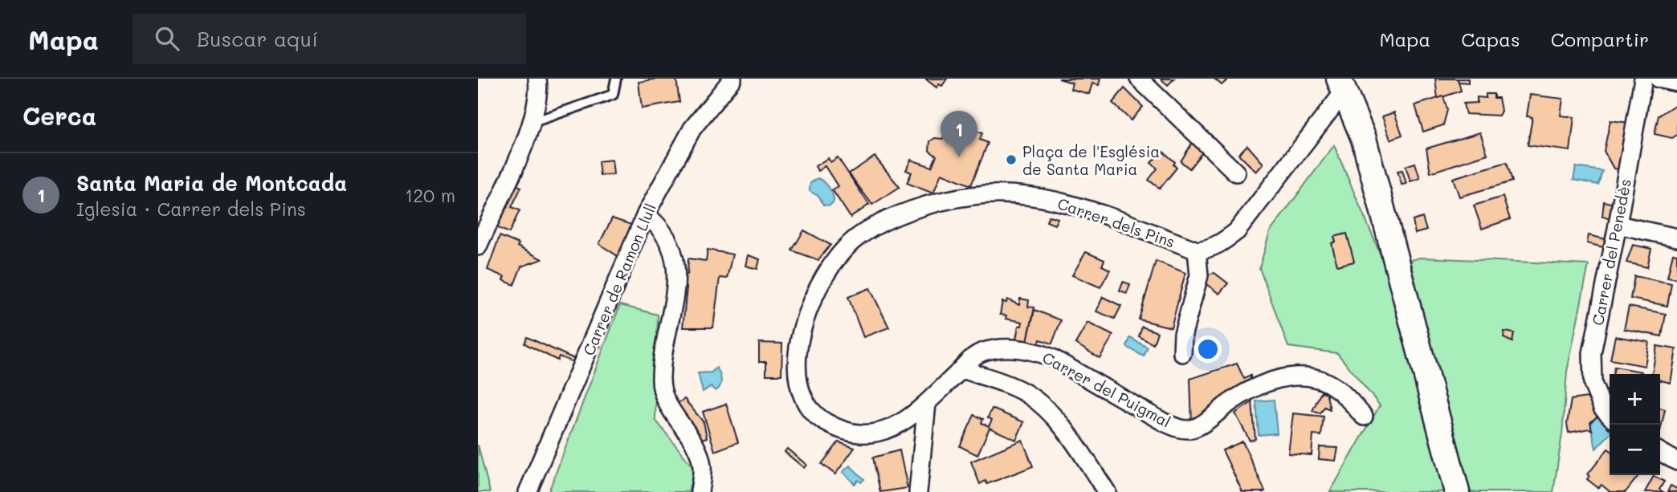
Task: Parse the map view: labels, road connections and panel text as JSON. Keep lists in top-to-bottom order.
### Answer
{
  "streets": {
    "street": [
      "Carrer dels Pins",
      "Carrer del Penedès",
      "Carrer de Ramon Llull",
      "Carrer del Puigmal"
    ]
  },
  "crossings": [
    ["Carrer dels Pins", "Carrer del Puigmal"]
  ],
  "places": ["Plaça de l'Església de Santa Maria"],
  "page": {
    "header": "Mapa",
    "search": "Buscar aquí",
    "nav": ["Mapa", "Capas", "Compartir"],
    "heading": "Cerca",
    "pins": "1",
    "list": [
      {
        "mark": "1",
        "name": "Santa Maria de Montcada",
        "note": "Iglesia · Carrer dels Pins",
        "value": "120 m"
      }
    ],
    "map_buttons": ["+", "−"]
  }
}
